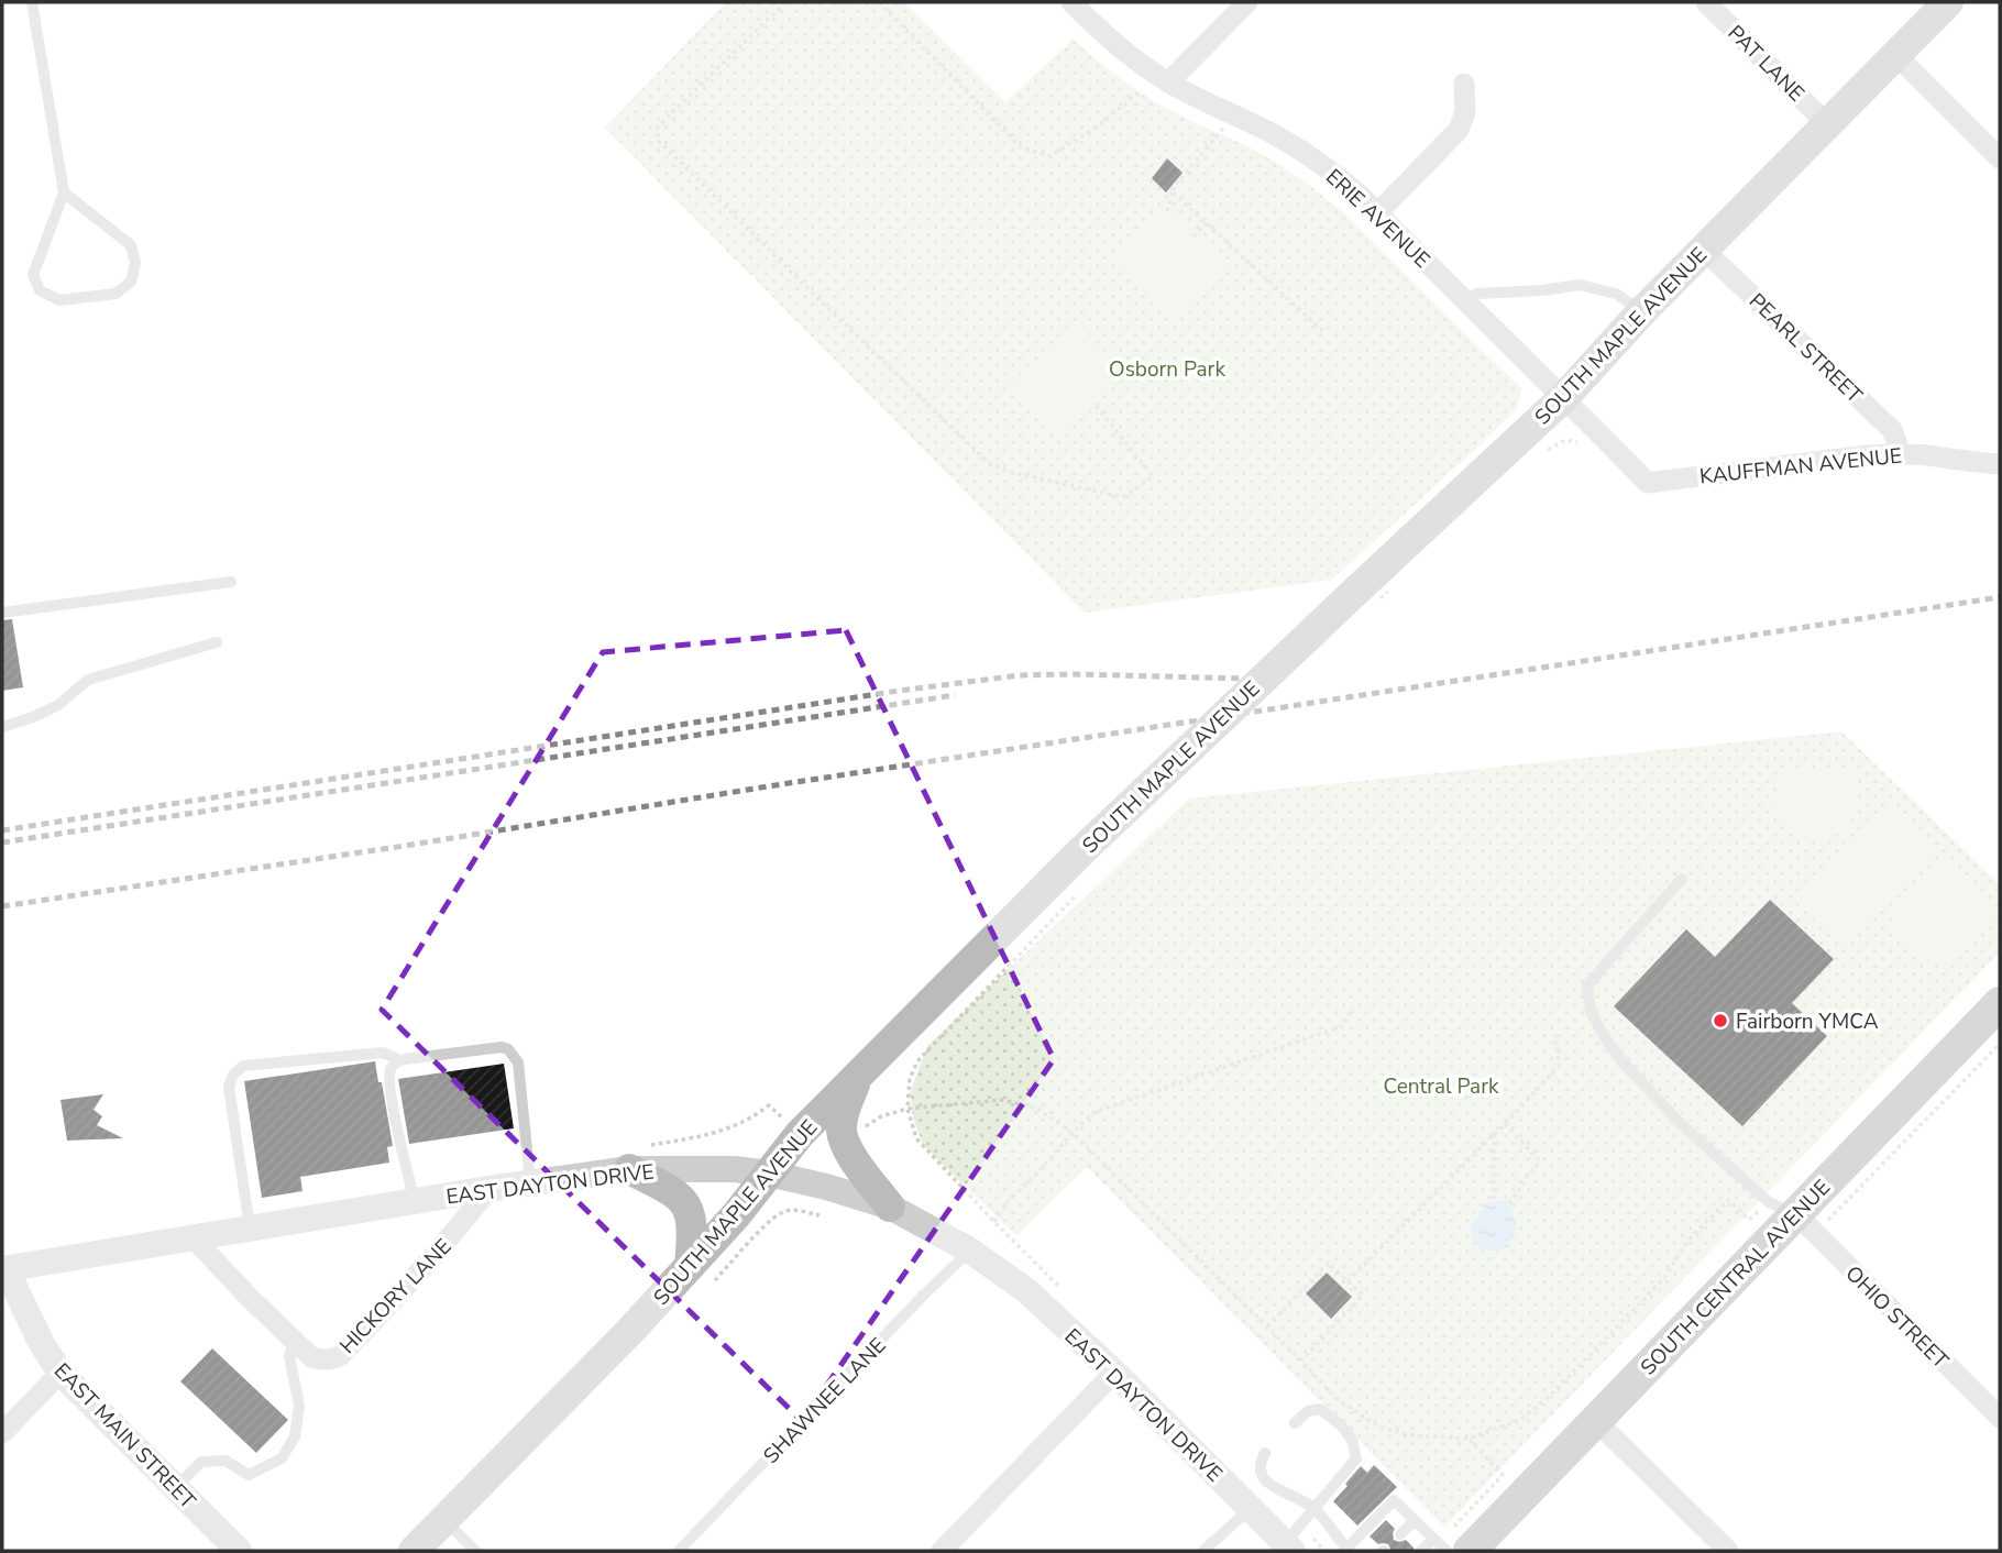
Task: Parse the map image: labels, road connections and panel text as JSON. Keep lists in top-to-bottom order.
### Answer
{
  "streets": {
    "main road": ["SOUTH MAPLE AVENUE", "SOUTH CENTRAL AVENUE"],
    "street": [
      "PAT LANE",
      "ERIE AVENUE",
      "PEARL STREET",
      "KAUFFMAN AVENUE",
      "EAST DAYTON DRIVE",
      "HICKORY LANE",
      "OHIO STREET",
      "EAST MAIN STREET"
    ],
    "lane": ["SHAWNEE LANE"]
  },
  "crossings": [
    ["PAT LANE", "SOUTH MAPLE AVENUE"],
    ["ERIE AVENUE", "SOUTH MAPLE AVENUE"],
    ["ERIE AVENUE", "KAUFFMAN AVENUE"],
    ["SOUTH MAPLE AVENUE", "PEARL STREET"],
    ["SOUTH MAPLE AVENUE", "EAST DAYTON DRIVE"],
    ["PEARL STREET", "KAUFFMAN AVENUE"],
    ["EAST DAYTON DRIVE", "HICKORY LANE"],
    ["EAST DAYTON DRIVE", "SHAWNEE LANE"],
    ["EAST DAYTON DRIVE", "EAST MAIN STREET"],
    ["SOUTH CENTRAL AVENUE", "OHIO STREET"]
  ],
  "parks": ["Osborn Park", "Central Park"],
  "places": ["Fairborn YMCA"]
}
